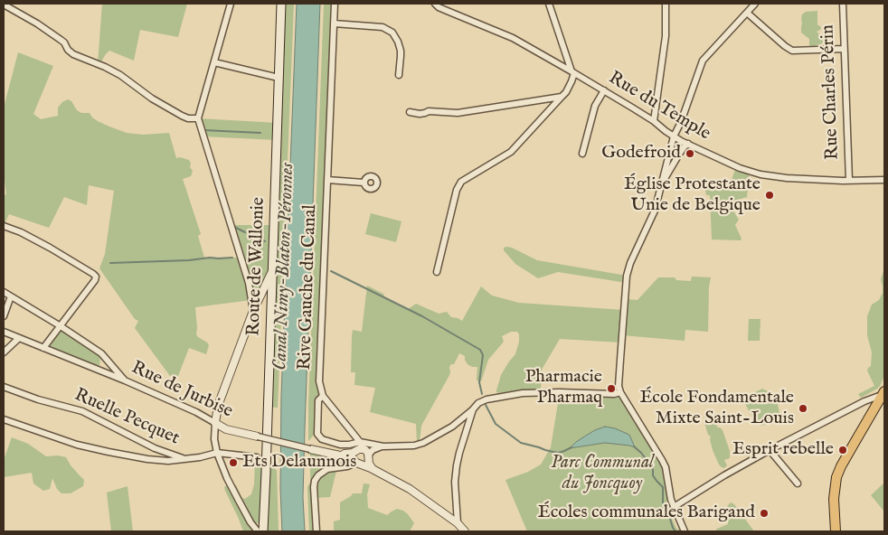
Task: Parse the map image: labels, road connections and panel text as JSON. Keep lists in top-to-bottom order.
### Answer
{
  "streets": {
    "main road": ["Route de Wallonie"],
    "street": [
      "Rue Charles Périn",
      "Rue du Temple",
      "Rive Gauche du Canal",
      "Rue de Jurbise",
      "Ruelle Pecquet"
    ]
  },
  "crossings": [
    ["Rue Charles Périn", "Rue du Temple"],
    ["Rive Gauche du Canal", "Rue de Jurbise"]
  ],
  "water": ["Canal Nimy-Blaton-Péronnes"],
  "parks": ["Parc Communal du Joncquoy"],
  "places": [
    "Godefroid",
    "Église Protestante Unie de Belgique",
    "Pharmacie Pharmaq",
    "École Fondamentale Mixte Saint-Louis",
    "Esprit rebelle",
    "Ets Delaunnois",
    "Écoles communales Barigand"
  ]
}
